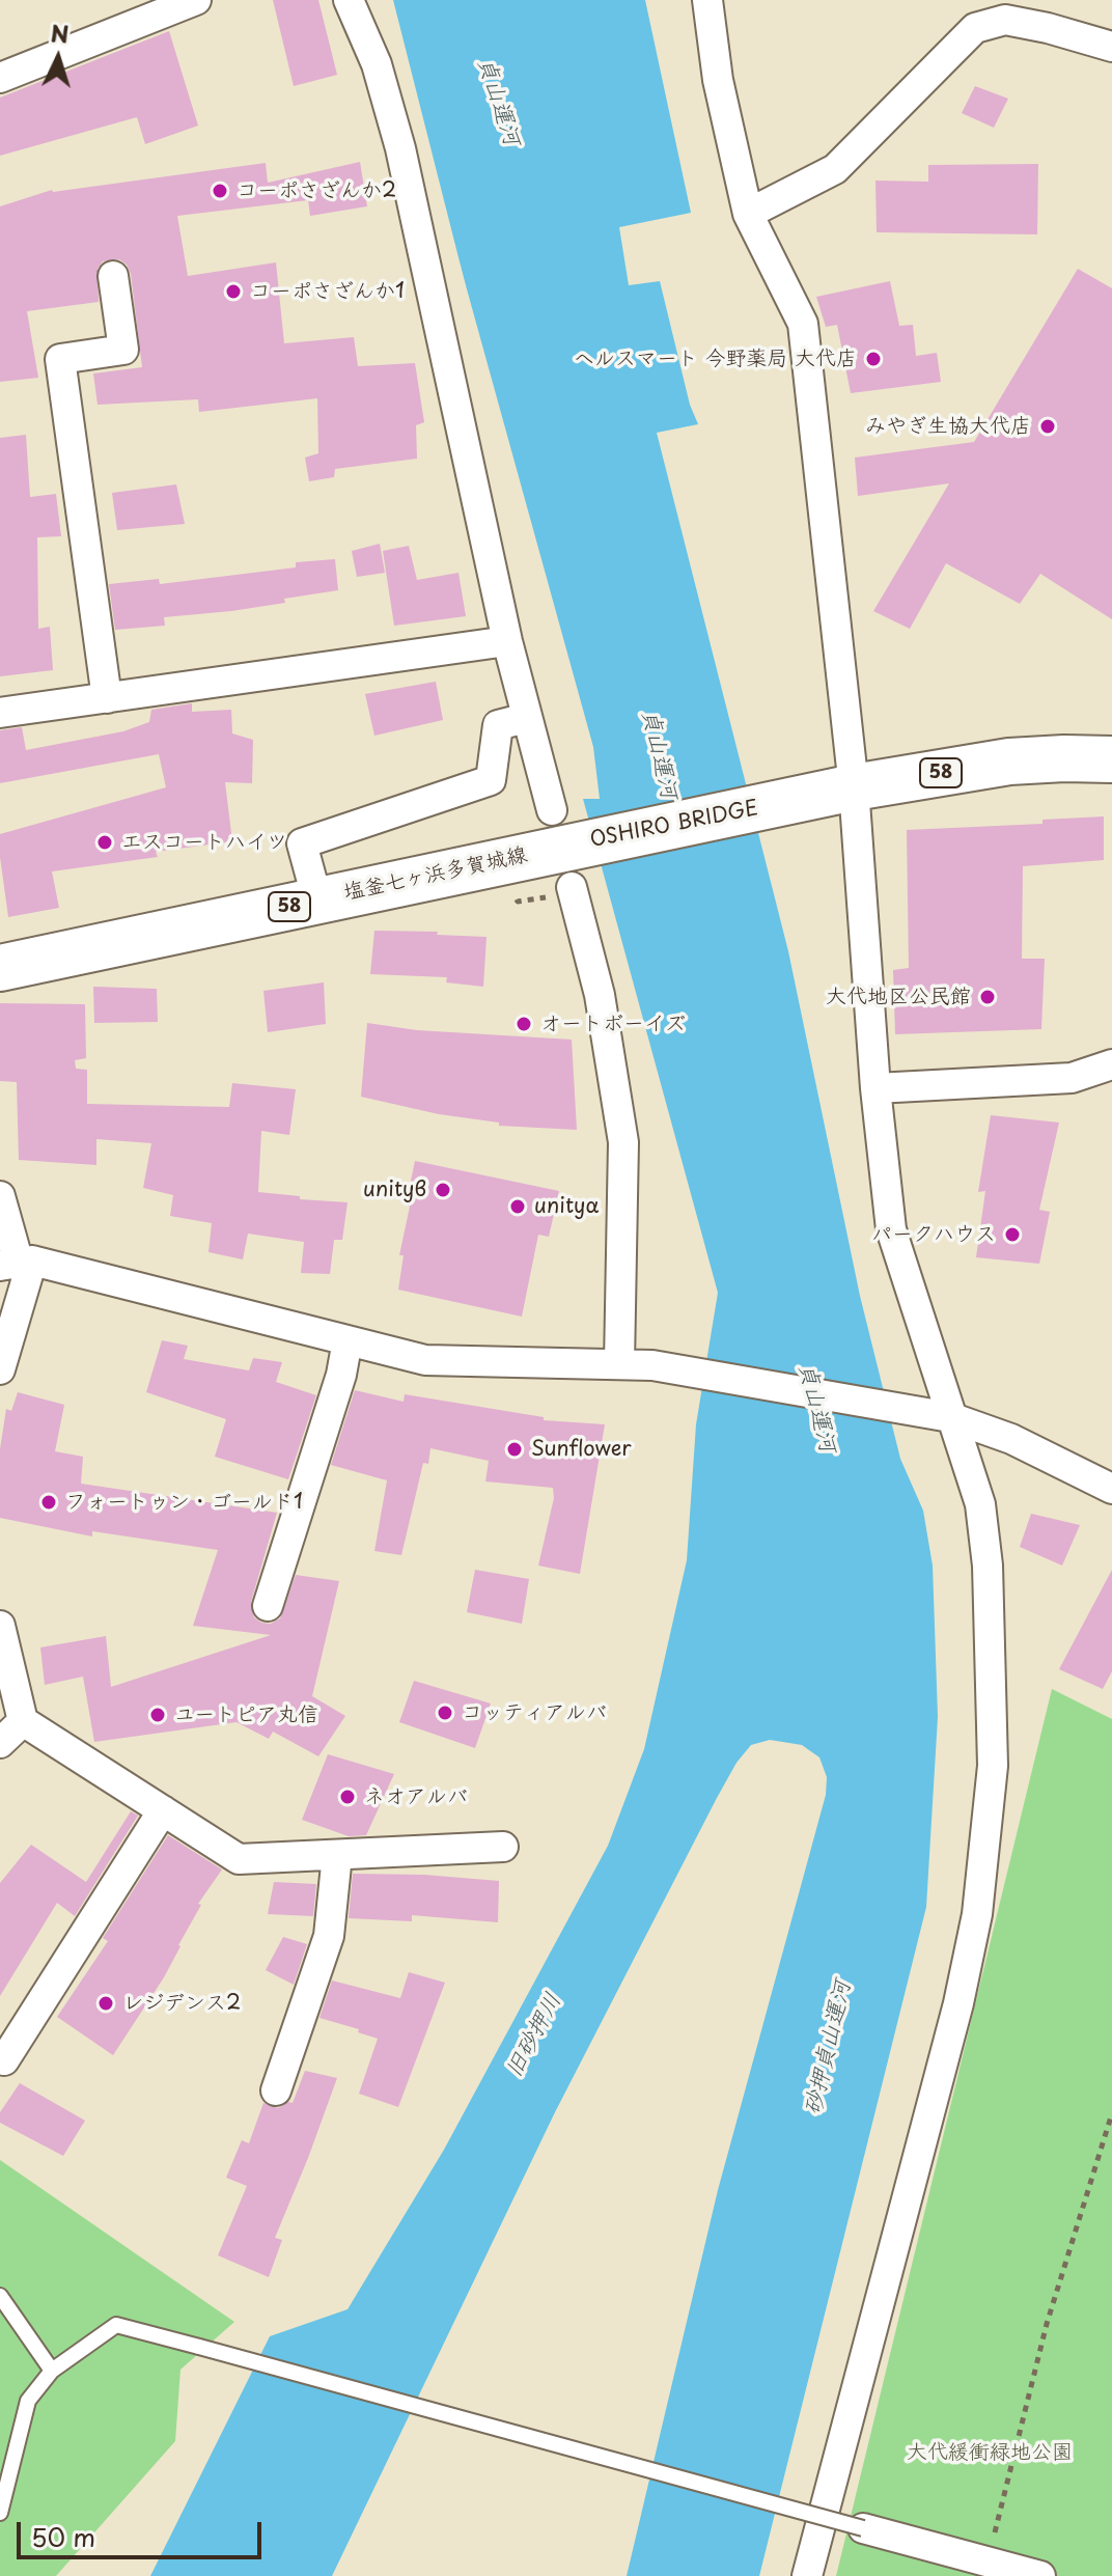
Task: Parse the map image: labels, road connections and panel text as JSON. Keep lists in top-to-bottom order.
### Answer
{
  "streets": {
    "main road": ["58", "OSHIRO BRIDGE", "塩釜七ヶ浜多賀城線"]
  },
  "crossings": [
    ["58", "OSHIRO BRIDGE"],
    ["OSHIRO BRIDGE", "塩釜七ヶ浜多賀城線"]
  ],
  "water": ["貞山運河", "旧砂押川", "砂押貞山運河"],
  "parks": ["大代緩衝緑地公園"],
  "places": [
    "コーポさざんか2",
    "コーポさざんか1",
    "ヘルスマート 今野薬局 大代店",
    "みやぎ生協大代店",
    "エスコートハイツ",
    "大代地区公民館",
    "オートボーイズ",
    "unityβ",
    "unityα",
    "パークハウス",
    "Sunflower",
    "フォートゥン・ゴールド1",
    "コッティアルバ",
    "ユートピア丸信",
    "ネオアルバ",
    "レジデンス2"
  ],
  "scale_bar": "50 m",
  "north": "top"
}
